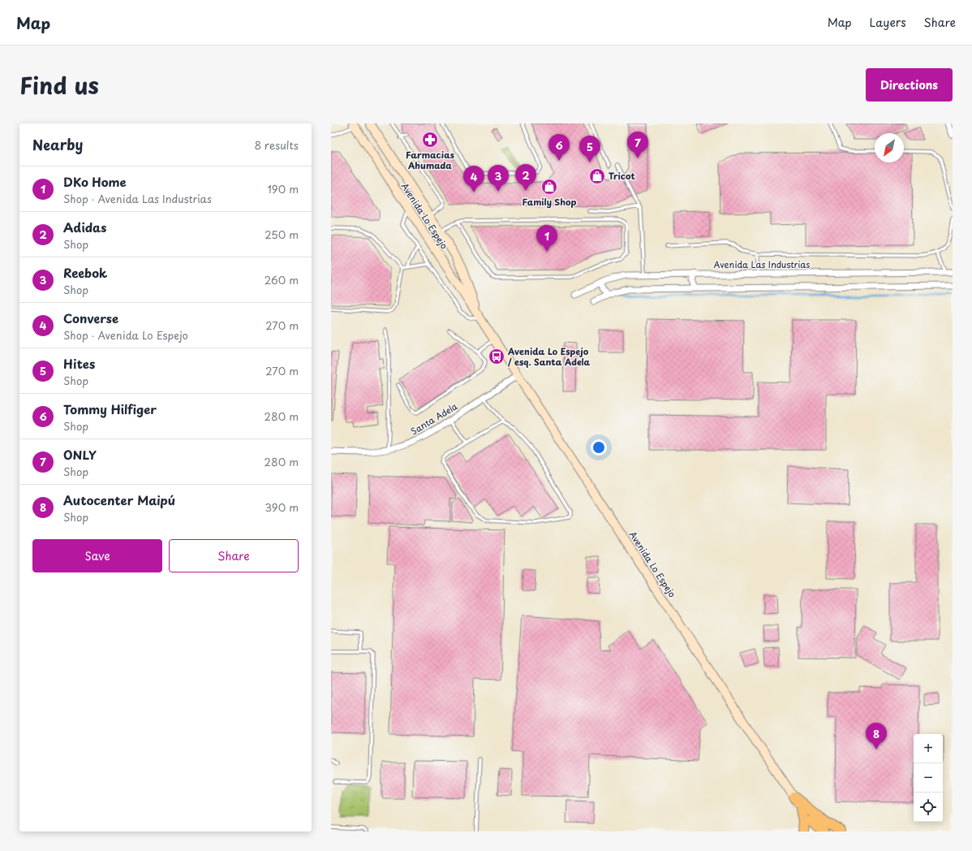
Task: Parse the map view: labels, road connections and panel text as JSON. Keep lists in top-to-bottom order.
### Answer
{
  "streets": {
    "main road": ["Avenida Lo Espejo"],
    "street": ["Avenida Las Industrias", "Santa Adela"]
  },
  "crossings": [
    ["Avenida Lo Espejo", "Santa Adela"]
  ],
  "places": {
    "pharmacy": ["Farmacias Ahumada"],
    "shop": ["Tricot", "Family Shop"],
    "bus stop": ["Avenida Lo Espejo / esq. Santa Adela"]
  },
  "north": "bottom left",
  "page": {
    "header": "Map",
    "nav": ["Map", "Layers", "Share"],
    "title": "Find us",
    "buttons": [
      "Directions",
      ["Save", "Share"]
    ],
    "heading": ["Nearby", "8 results"],
    "pins": [
      "7",
      "6",
      "5",
      "2",
      "3",
      "4",
      "1",
      "8"
    ],
    "list": [
      {
        "mark": "1",
        "name": "DKo Home",
        "note": "Shop · Avenida Las Industrias",
        "value": "190 m"
      },
      {
        "mark": "2",
        "name": "Adidas",
        "note": "Shop",
        "value": "250 m"
      },
      {
        "mark": "3",
        "name": "Reebok",
        "note": "Shop",
        "value": "260 m"
      },
      {
        "mark": "4",
        "name": "Converse",
        "note": "Shop · Avenida Lo Espejo",
        "value": "270 m"
      },
      {
        "mark": "5",
        "name": "Hites",
        "note": "Shop",
        "value": "270 m"
      },
      {
        "mark": "6",
        "name": "Tommy Hilfiger",
        "note": "Shop",
        "value": "280 m"
      },
      {
        "mark": "7",
        "name": "ONLY",
        "note": "Shop",
        "value": "280 m"
      },
      {
        "mark": "8",
        "name": "Autocenter Maipú",
        "note": "Shop",
        "value": "390 m"
      }
    ],
    "map_buttons": ["+", "−"]
  }
}
